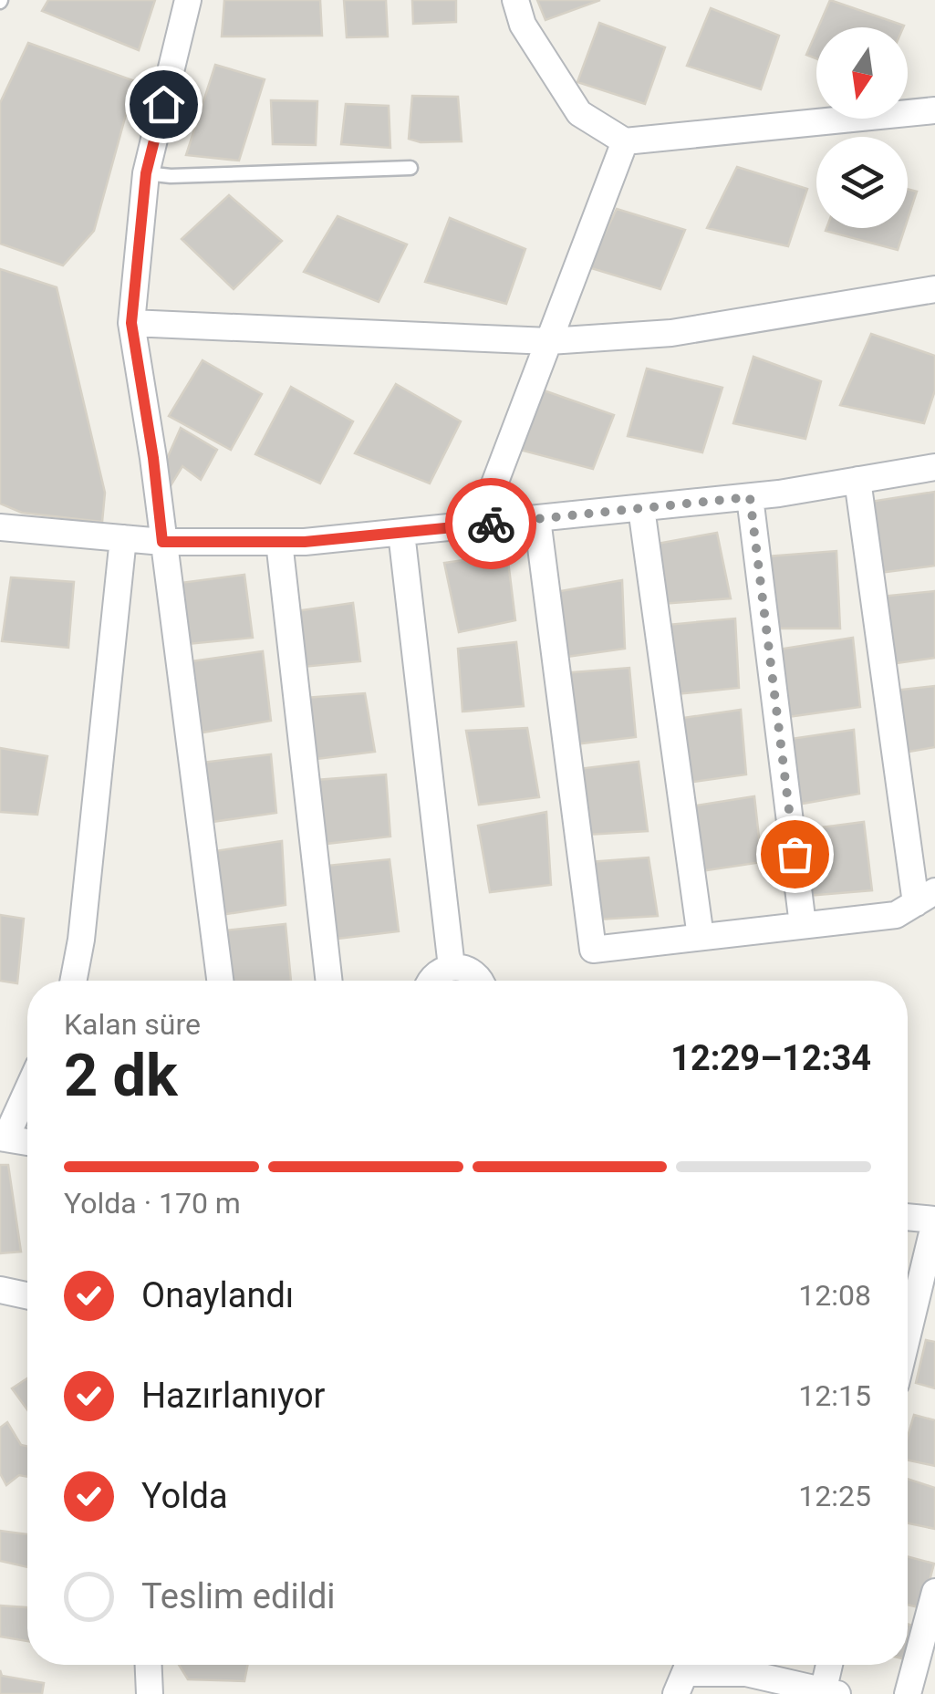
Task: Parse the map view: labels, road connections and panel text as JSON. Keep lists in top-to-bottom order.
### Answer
{
  "north": "bottom",
  "page": {
    "heading": ["2 dk", "Kalan süre", "12:29–12:34"],
    "bar": "Yolda · 170 m",
    "list": [
      ["Onaylandı", "12:08"],
      ["Hazırlanıyor", "12:15"],
      ["Yolda", "12:25"],
      "Teslim edildi"
    ]
  }
}
